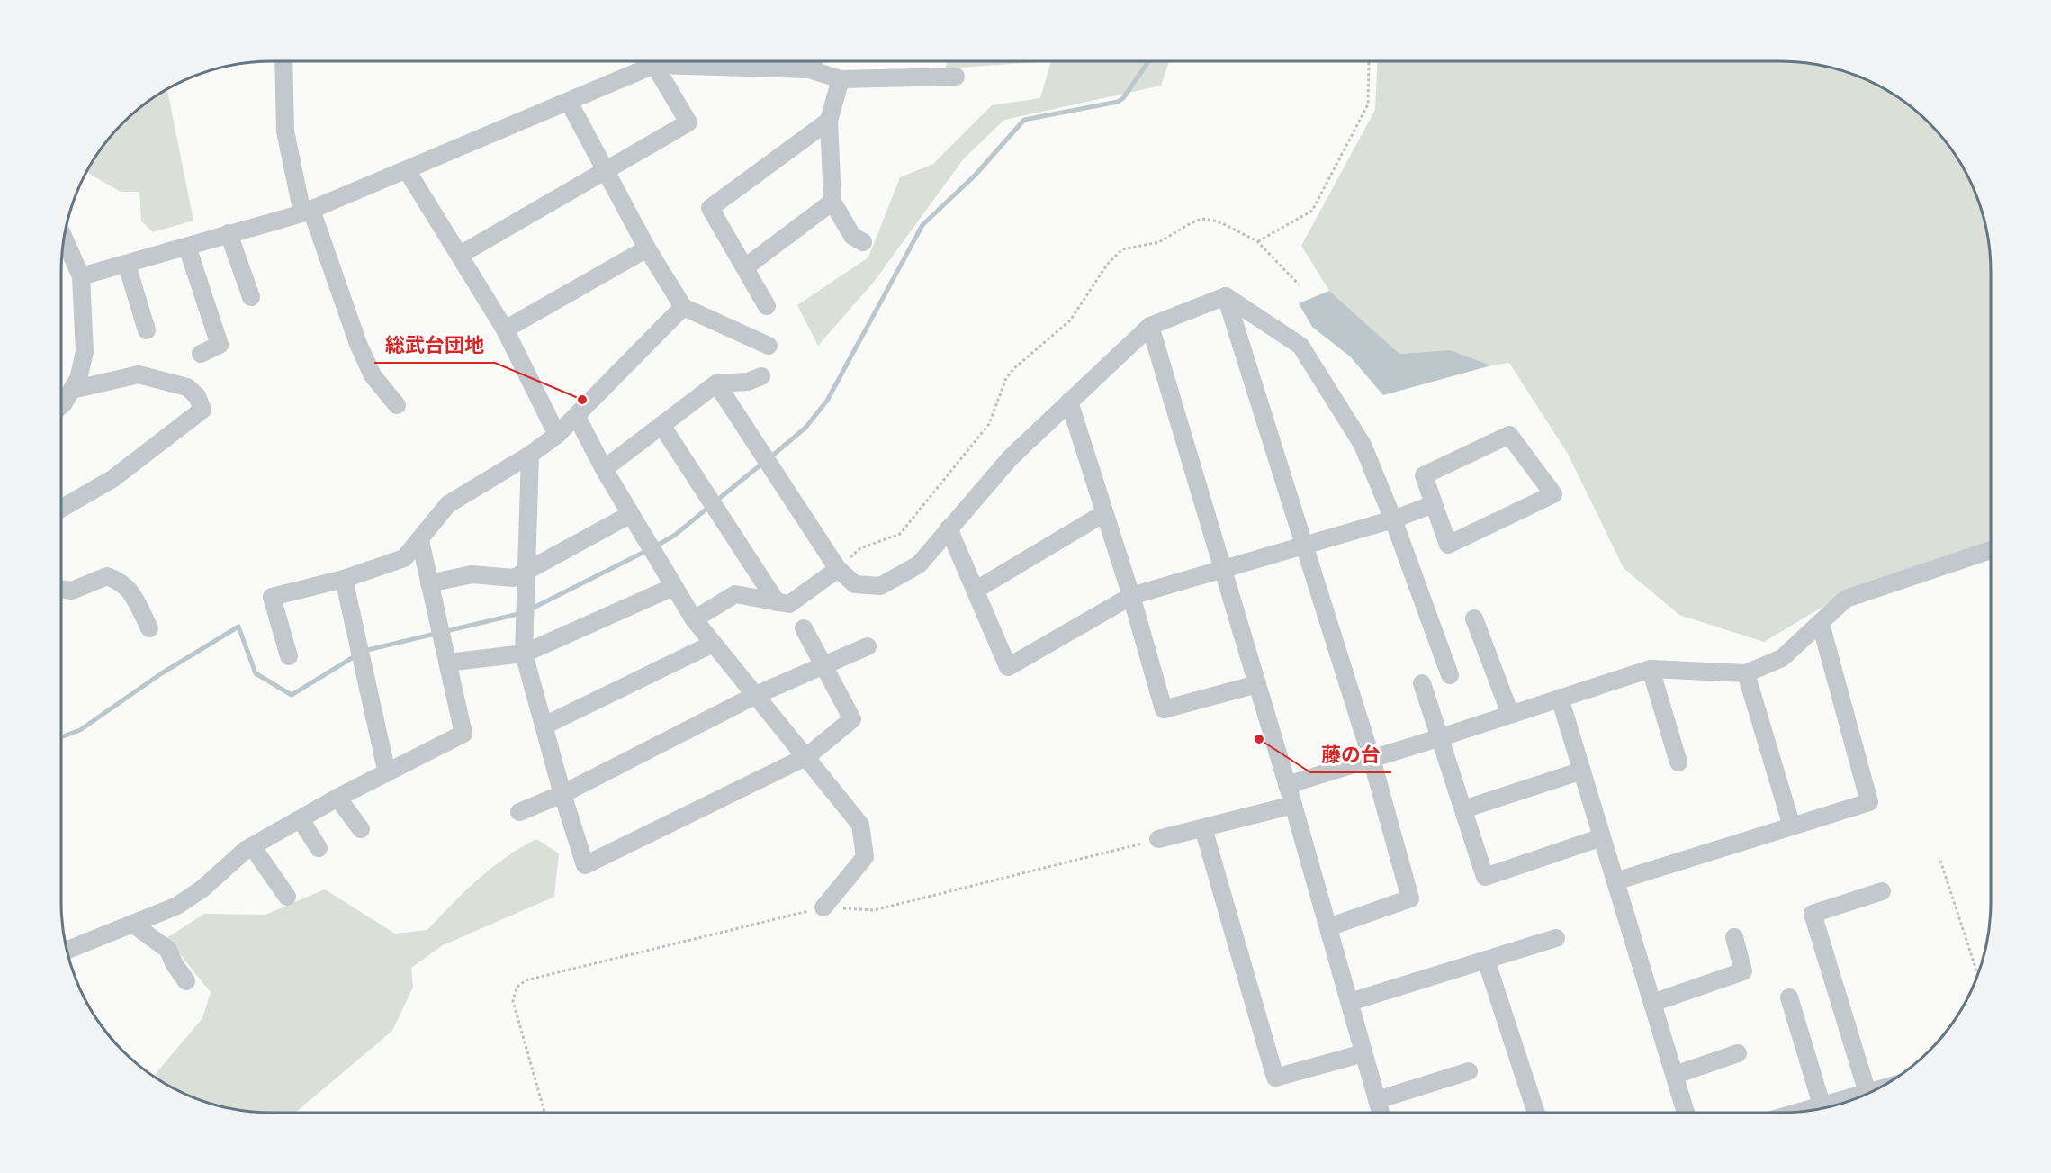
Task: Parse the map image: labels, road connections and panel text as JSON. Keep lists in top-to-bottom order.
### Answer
{
  "places": ["総武台団地", "藤の台"]
}
